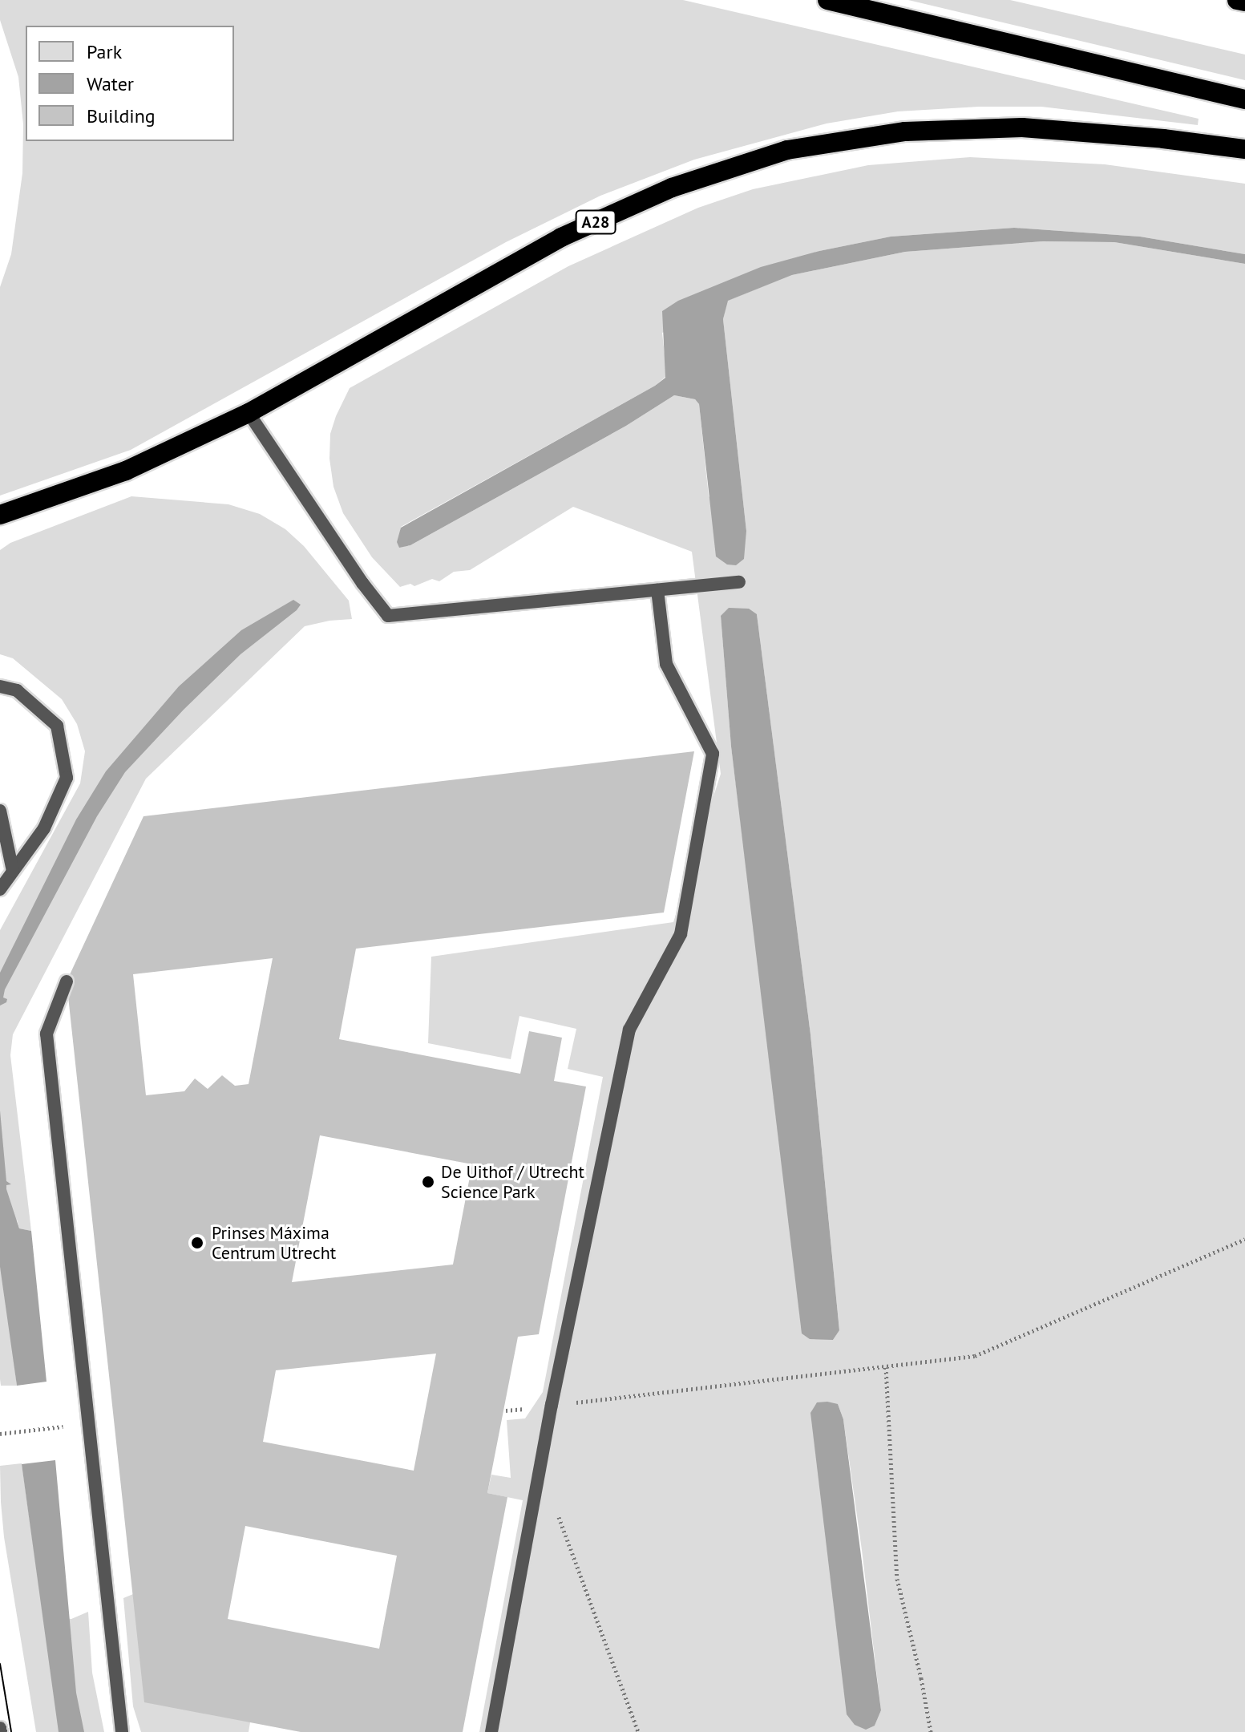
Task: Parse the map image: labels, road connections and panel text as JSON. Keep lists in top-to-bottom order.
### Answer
{
  "streets": {
    "highway": ["A28"]
  },
  "places": ["De Uithof / Utrecht Science Park", "Prinses Máxima Centrum Utrecht"],
  "legend": ["Park", "Water", "Building"]
}
